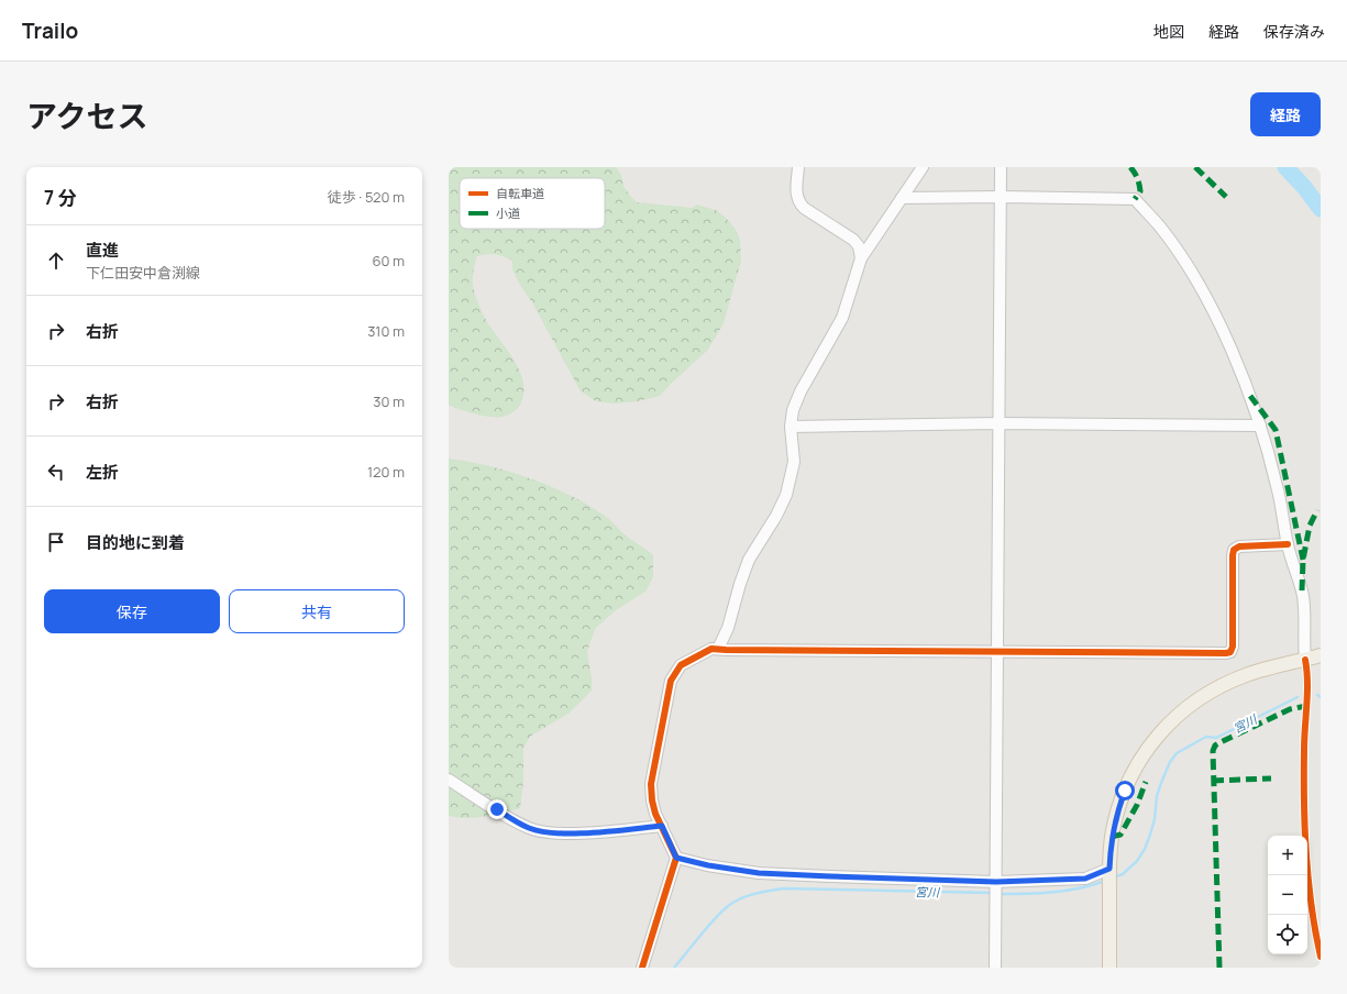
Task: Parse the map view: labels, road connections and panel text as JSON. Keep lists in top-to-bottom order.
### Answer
{
  "water": ["宮川"],
  "legend": ["自転車道", "小道"],
  "page": {
    "header": "Trailo",
    "nav": ["地図", "経路", "保存済み"],
    "title": "アクセス",
    "buttons": [
      "経路",
      ["保存", "共有"]
    ],
    "heading": ["7 分", "徒歩 · 520 m"],
    "list": [
      ["直進", "下仁田安中倉渕線", "60 m"],
      ["右折", "310 m"],
      ["右折", "30 m"],
      ["左折", "120 m"],
      "目的地に到着"
    ],
    "map_buttons": ["+", "−"]
  }
}
